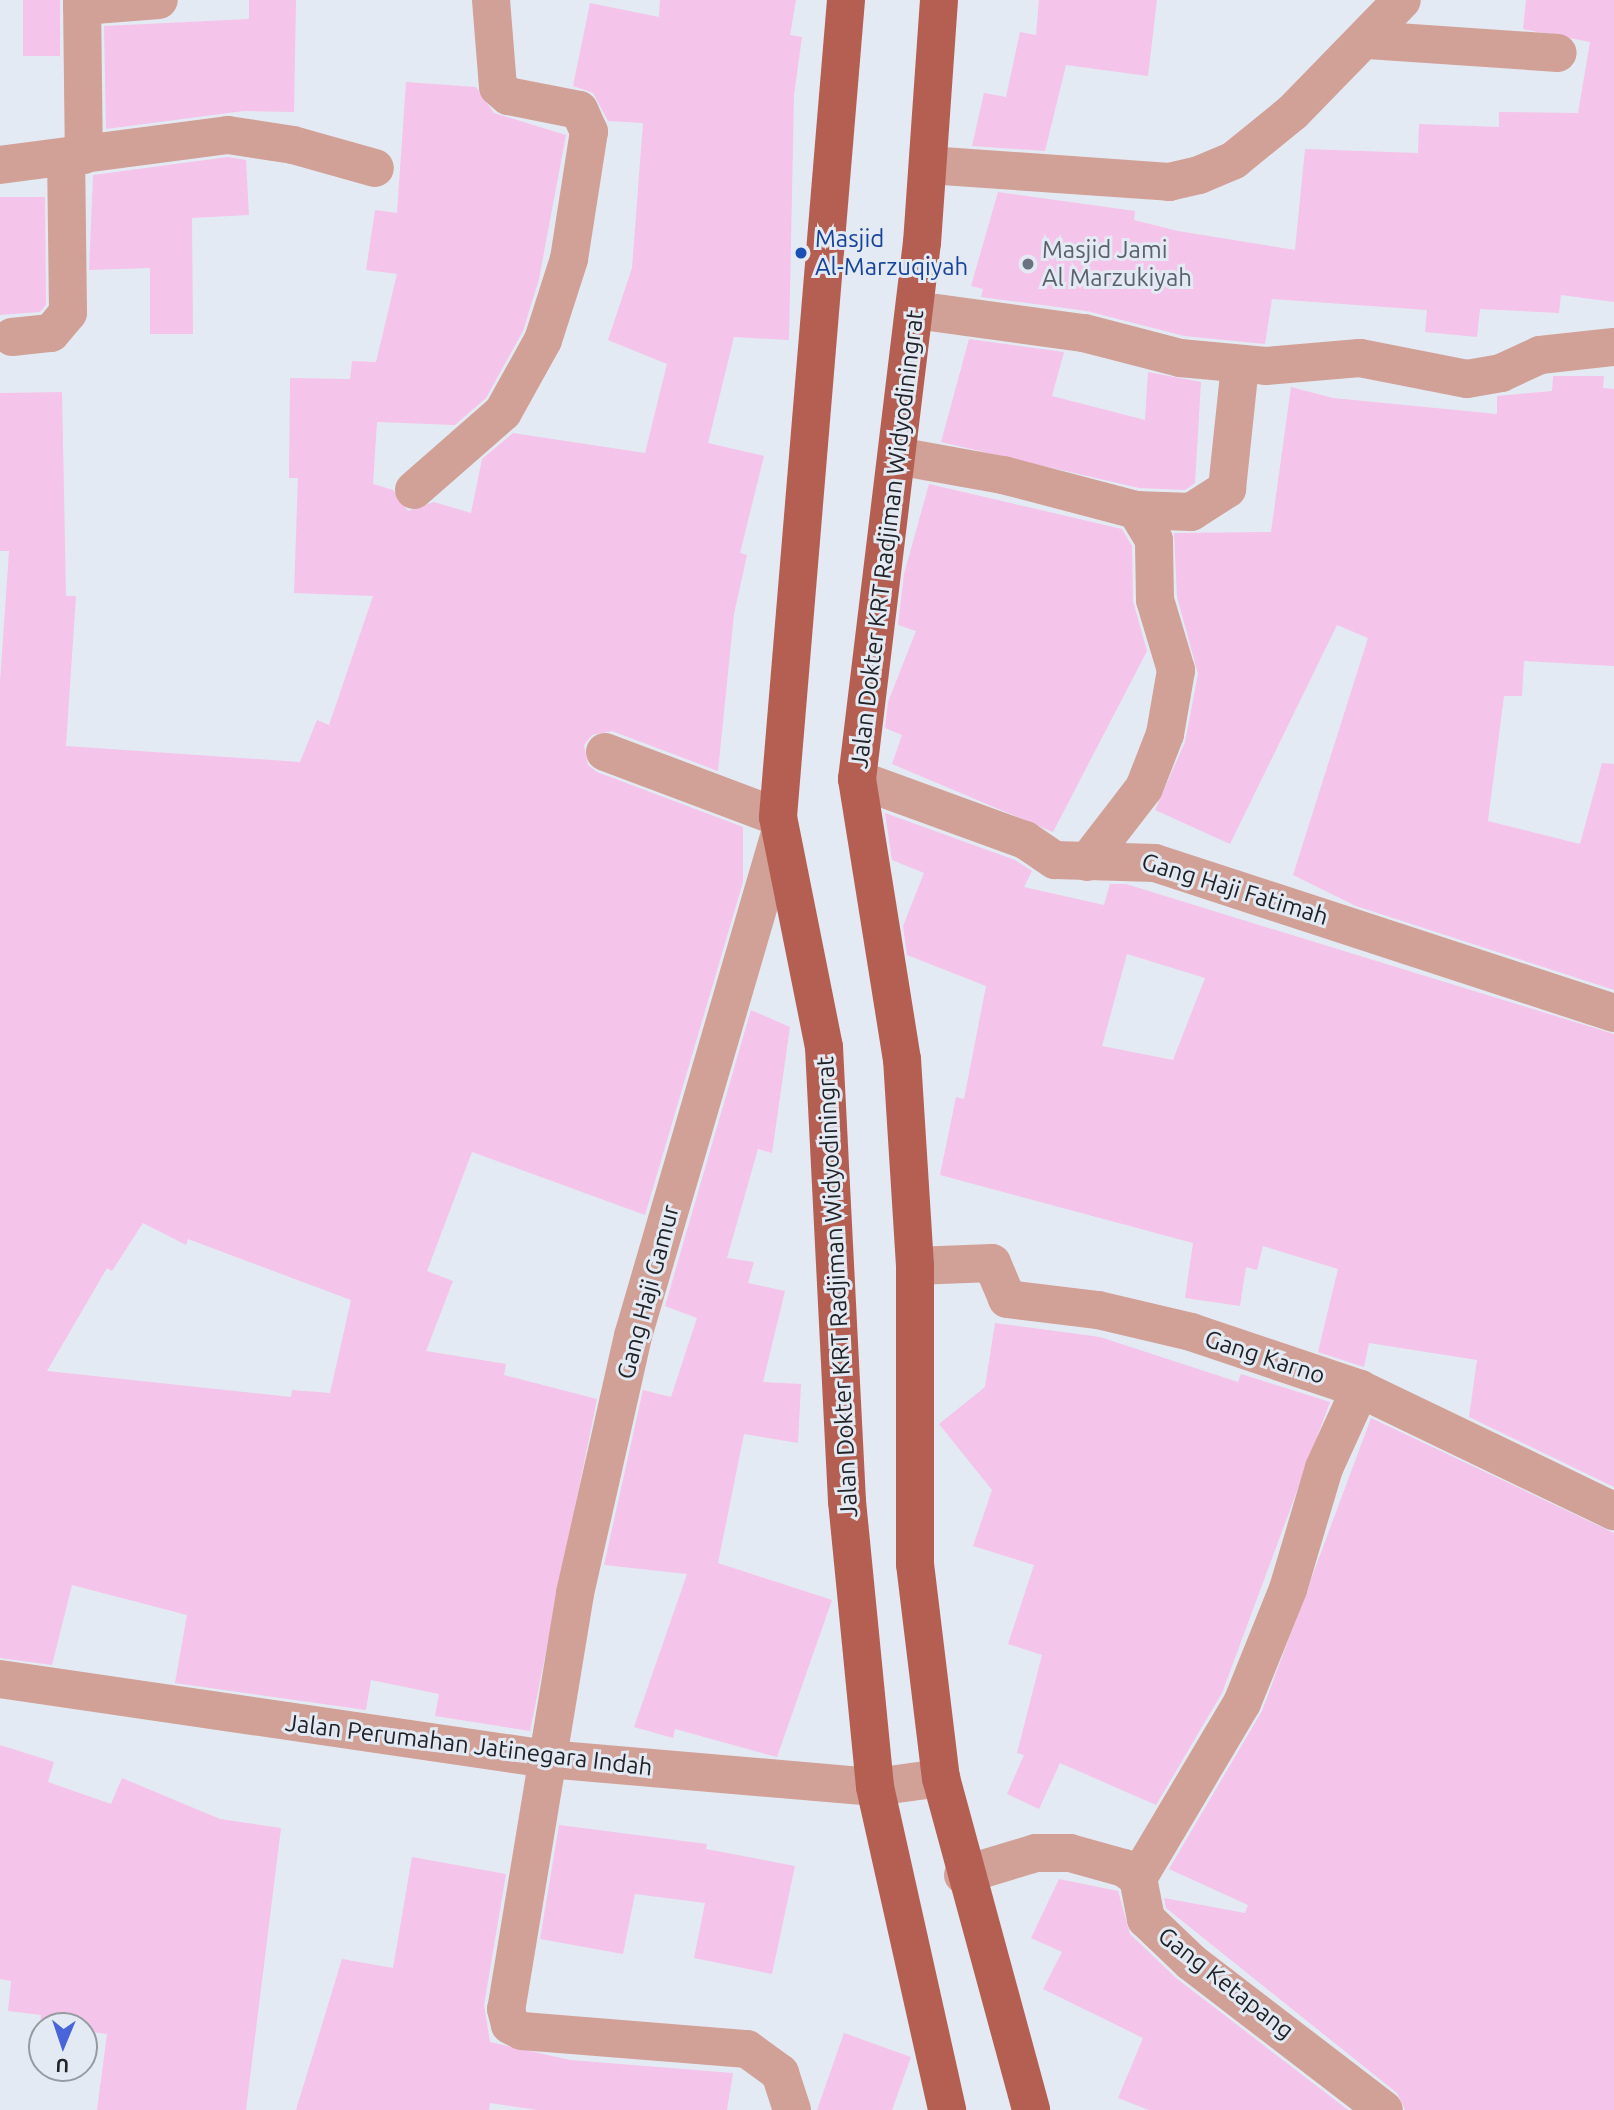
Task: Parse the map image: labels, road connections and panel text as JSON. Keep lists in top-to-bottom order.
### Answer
{
  "streets": {
    "main road": ["Jalan Dokter KRT Radjiman Widyodiningrat"],
    "street": [
      "Gang Haji Fatimah",
      "Gang Haji Gamur",
      "Gang Karno",
      "Jalan Perumahan Jatinegara Indah",
      "Gang Ketapang"
    ]
  },
  "crossings": [
    ["Jalan Dokter KRT Radjiman Widyodiningrat", "Gang Haji Fatimah"],
    ["Jalan Dokter KRT Radjiman Widyodiningrat", "Gang Haji Gamur"],
    ["Jalan Dokter KRT Radjiman Widyodiningrat", "Gang Karno"],
    ["Jalan Dokter KRT Radjiman Widyodiningrat", "Jalan Perumahan Jatinegara Indah"],
    ["Gang Haji Gamur", "Jalan Perumahan Jatinegara Indah"]
  ],
  "places": ["Masjid Al-Marzuqiyah", "Masjid Jami Al Marzukiyah"],
  "north": "bottom"
}
